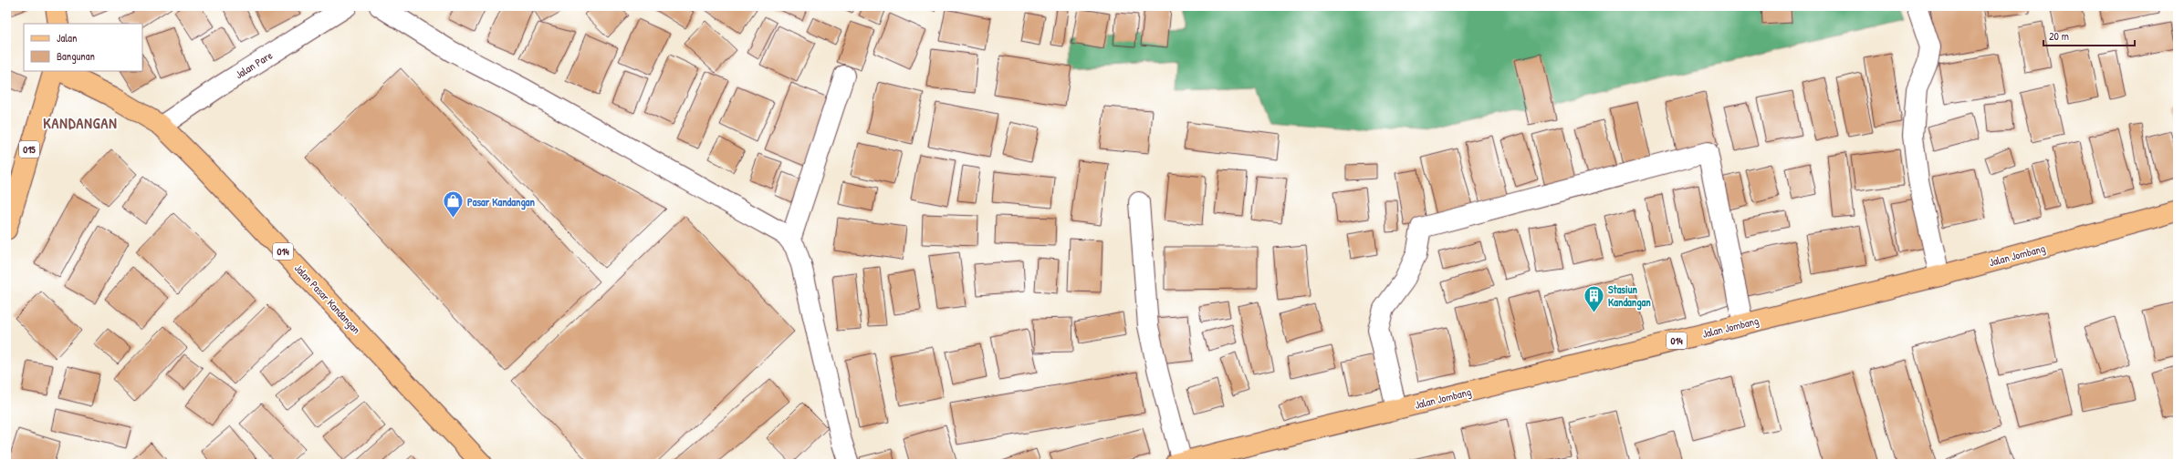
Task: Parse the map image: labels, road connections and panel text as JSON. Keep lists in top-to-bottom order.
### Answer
{
  "streets": {
    "main road": [
      "015",
      "014",
      "Jalan Jombang",
      "Jalan Pasar Kandangan"
    ],
    "street": ["Jalan Pare"]
  },
  "crossings": [
    ["Jalan Pare", "Jalan Pasar Kandangan"]
  ],
  "districts": ["KANDANGAN"],
  "places": {
    "shop": ["Pasar Kandangan"],
    "building": ["Stasiun Kandangan"]
  },
  "legend": ["Jalan", "Bangunan"],
  "scale_bar": "20 m"
}
